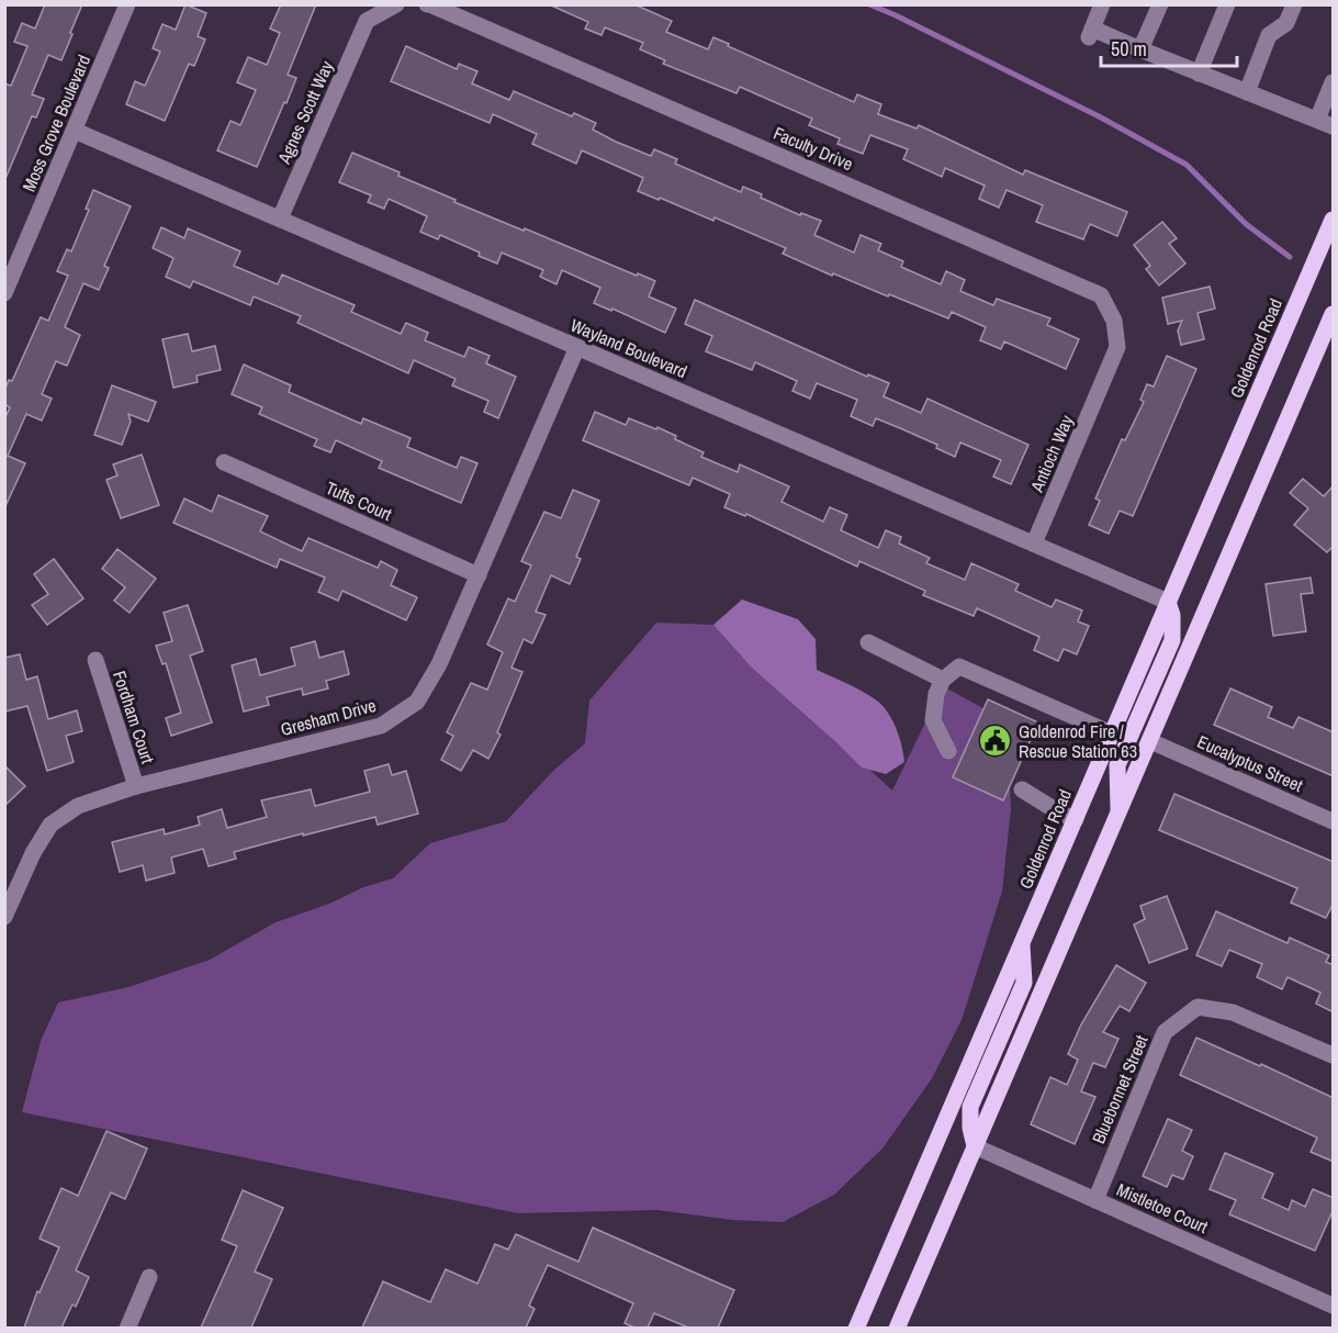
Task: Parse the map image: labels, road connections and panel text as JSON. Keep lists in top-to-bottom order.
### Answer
{
  "streets": {
    "main road": ["Goldenrod Road"],
    "street": [
      "Agnes Scott Way",
      "Moss Grove Boulevard",
      "Faculty Drive",
      "Wayland Boulevard",
      "Antioch Way",
      "Tufts Court",
      "Fordham Court",
      "Gresham Drive",
      "Eucalyptus Street",
      "Bluebonnet Street",
      "Mistletoe Court"
    ]
  },
  "crossings": [
    ["Agnes Scott Way", "Wayland Boulevard"],
    ["Moss Grove Boulevard", "Wayland Boulevard"],
    ["Faculty Drive", "Antioch Way"],
    ["Wayland Boulevard", "Goldenrod Road"],
    ["Wayland Boulevard", "Antioch Way"],
    ["Wayland Boulevard", "Gresham Drive"],
    ["Tufts Court", "Gresham Drive"],
    ["Fordham Court", "Gresham Drive"],
    ["Bluebonnet Street", "Mistletoe Court"]
  ],
  "places": {
    "public building": ["Goldenrod Fire / Rescue Station 63"]
  },
  "scale_bar": "50 m"
}
